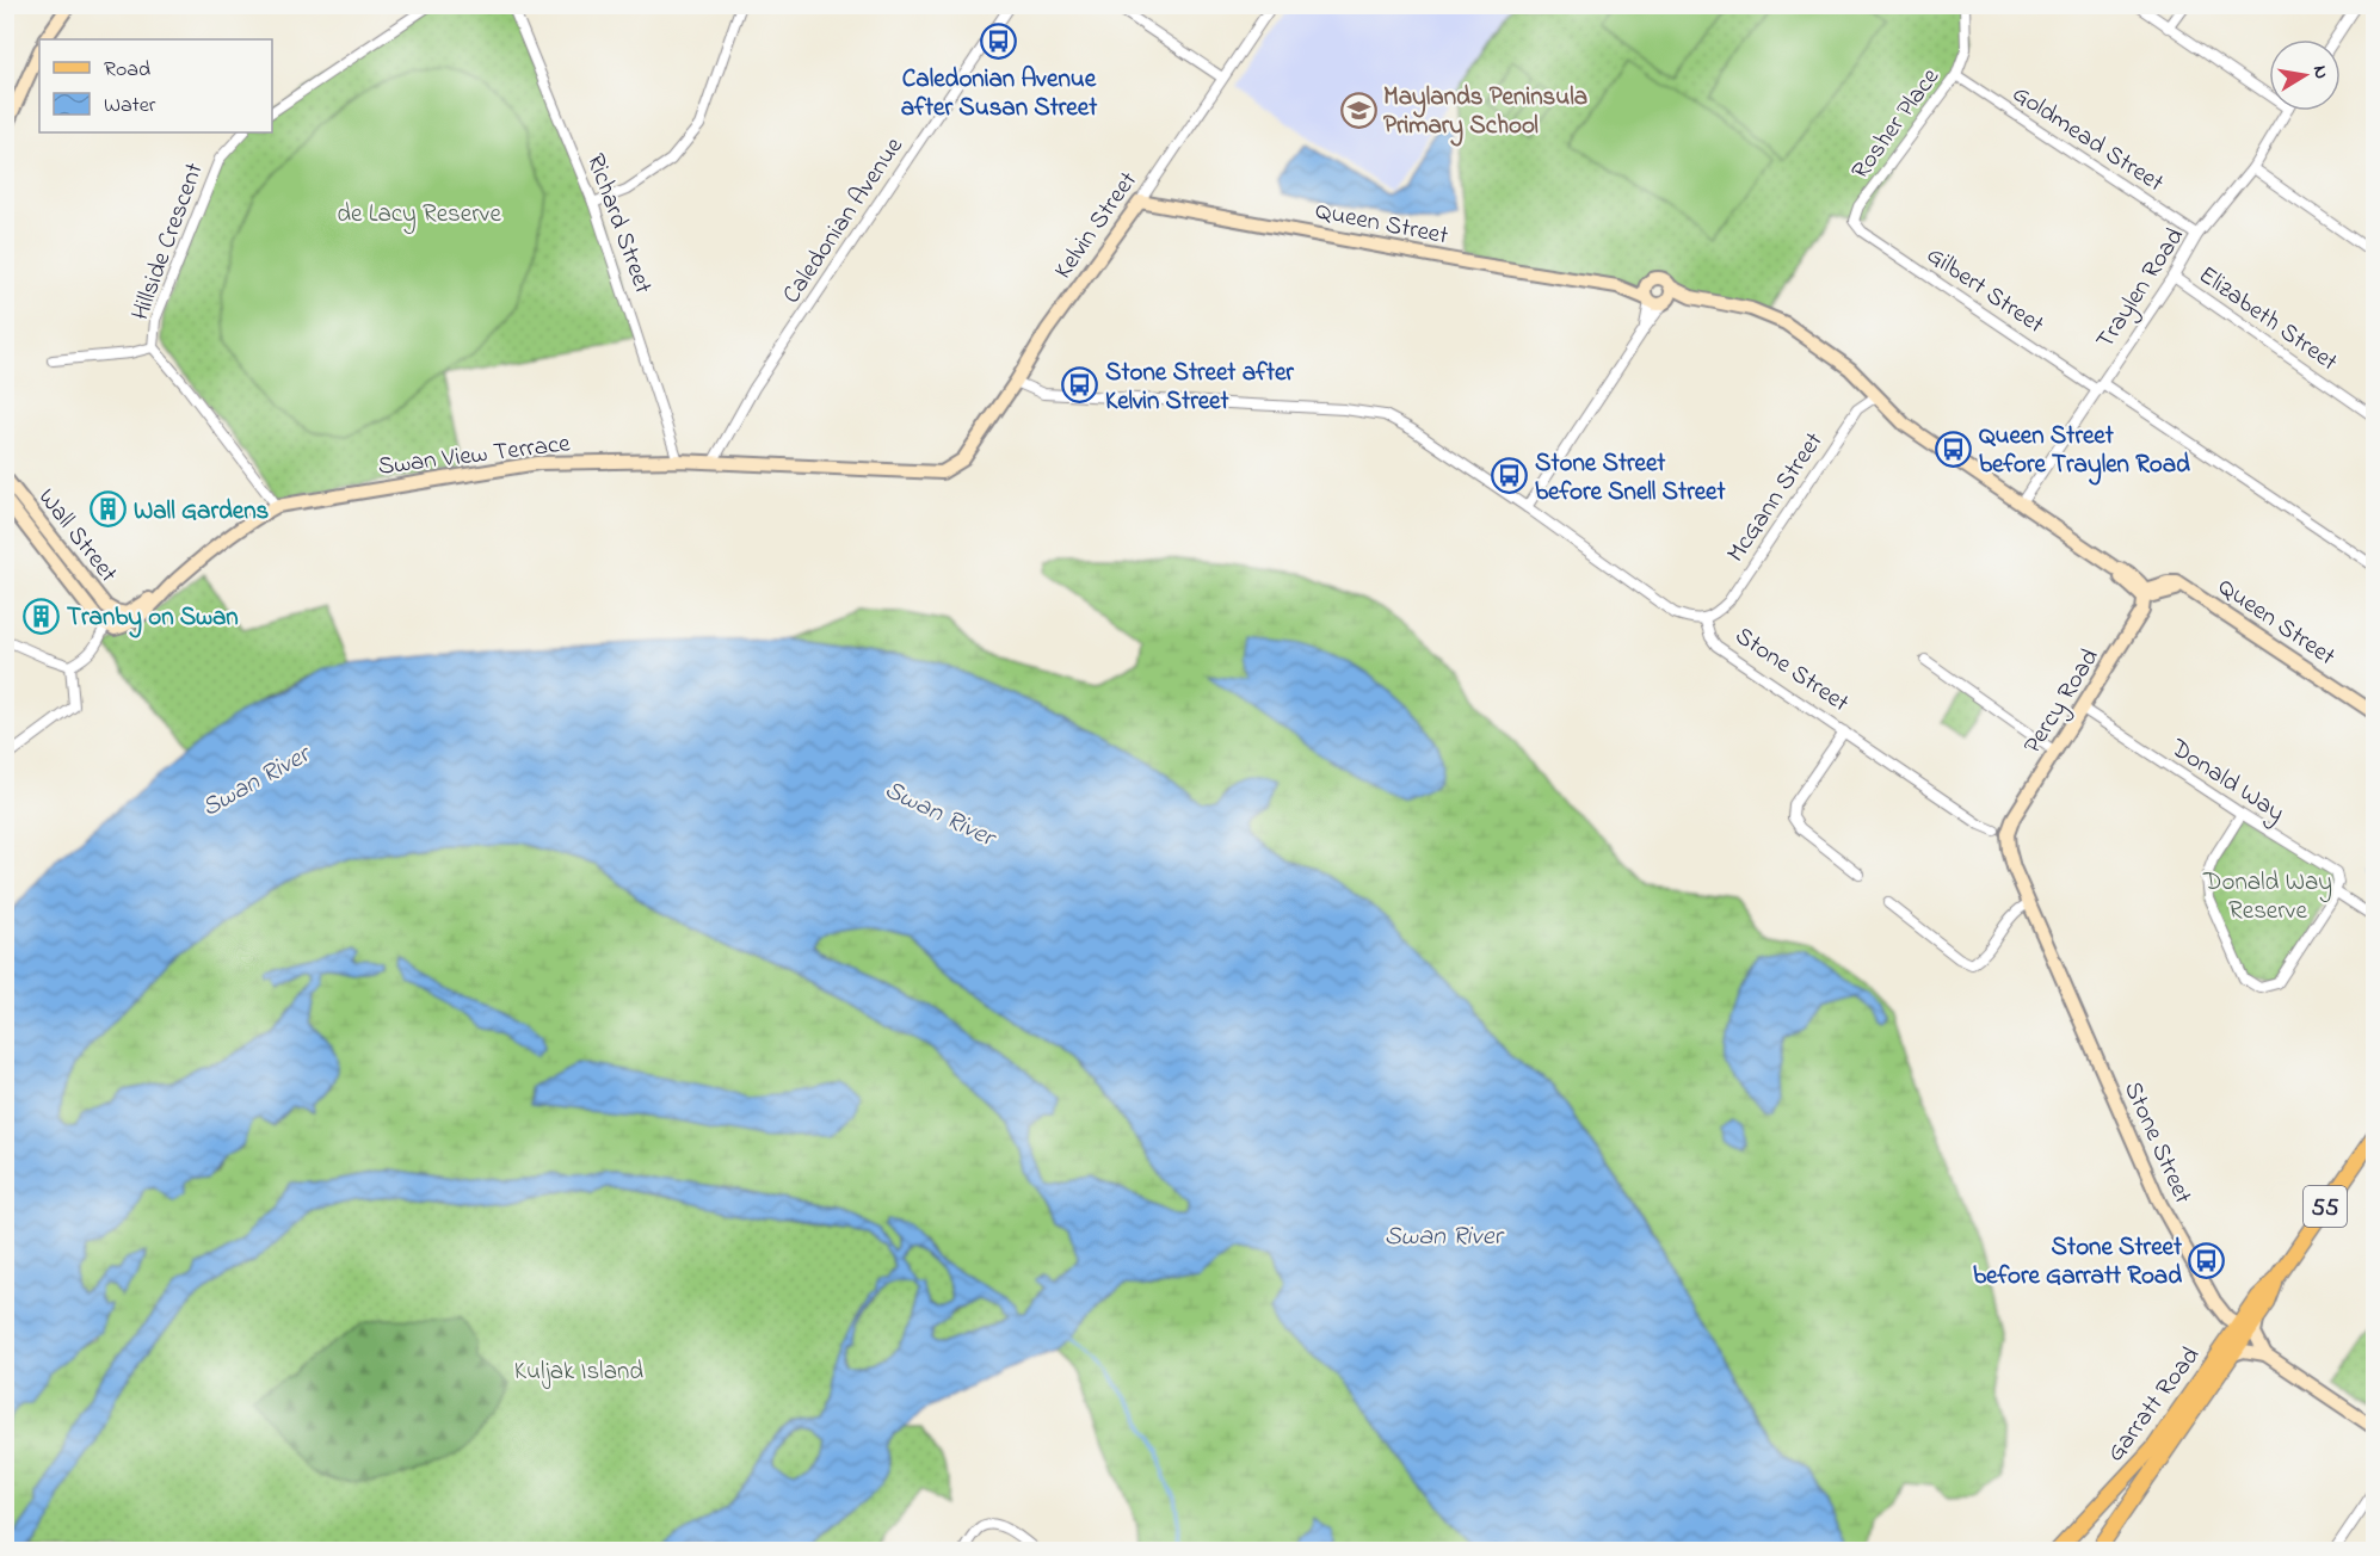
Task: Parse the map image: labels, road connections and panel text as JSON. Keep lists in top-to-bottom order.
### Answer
{
  "streets": {
    "main road": ["55", "Garratt Road"],
    "street": [
      "Rosher Place",
      "Goldmead Street",
      "Caledonian Avenue",
      "Queen Street",
      "Richard Street",
      "Kelvin Street",
      "Hillside Crescent",
      "Traylen Road",
      "Gilbert Street",
      "Elizabeth Street",
      "Swan View Terrace",
      "McGann Street",
      "Wall Street",
      "Stone Street",
      "Percy Road",
      "Donald Way"
    ]
  },
  "crossings": [
    ["Rosher Place", "Goldmead Street"],
    ["Rosher Place", "Gilbert Street"],
    ["Goldmead Street", "Traylen Road"],
    ["Caledonian Avenue", "Swan View Terrace"],
    ["Queen Street", "Kelvin Street"],
    ["Queen Street", "Percy Road"],
    ["Richard Street", "Swan View Terrace"],
    ["Kelvin Street", "Swan View Terrace"],
    ["Kelvin Street", "Stone Street"],
    ["Hillside Crescent", "Swan View Terrace"],
    ["Traylen Road", "Gilbert Street"],
    ["Traylen Road", "Elizabeth Street"],
    ["Swan View Terrace", "Wall Street"],
    ["McGann Street", "Stone Street"],
    ["Stone Street", "Percy Road"],
    ["Stone Street", "Garratt Road"],
    ["Percy Road", "Donald Way"]
  ],
  "water": ["Swan River"],
  "parks": ["de Lacy Reserve", "Donald Way Reserve", "Kuljak Island"],
  "places": {
    "bus stop": [
      "Caledonian Avenue after Susan Street",
      "Stone Street after Kelvin Street",
      "Queen Street before Traylen Road",
      "Stone Street before Snell Street",
      "Stone Street before Garratt Road"
    ],
    "school or university": ["Maylands Peninsula Primary School"],
    "building": ["Wall Gardens", "Tranby on Swan"]
  },
  "legend": ["Road", "Water"],
  "north": "right"
}
